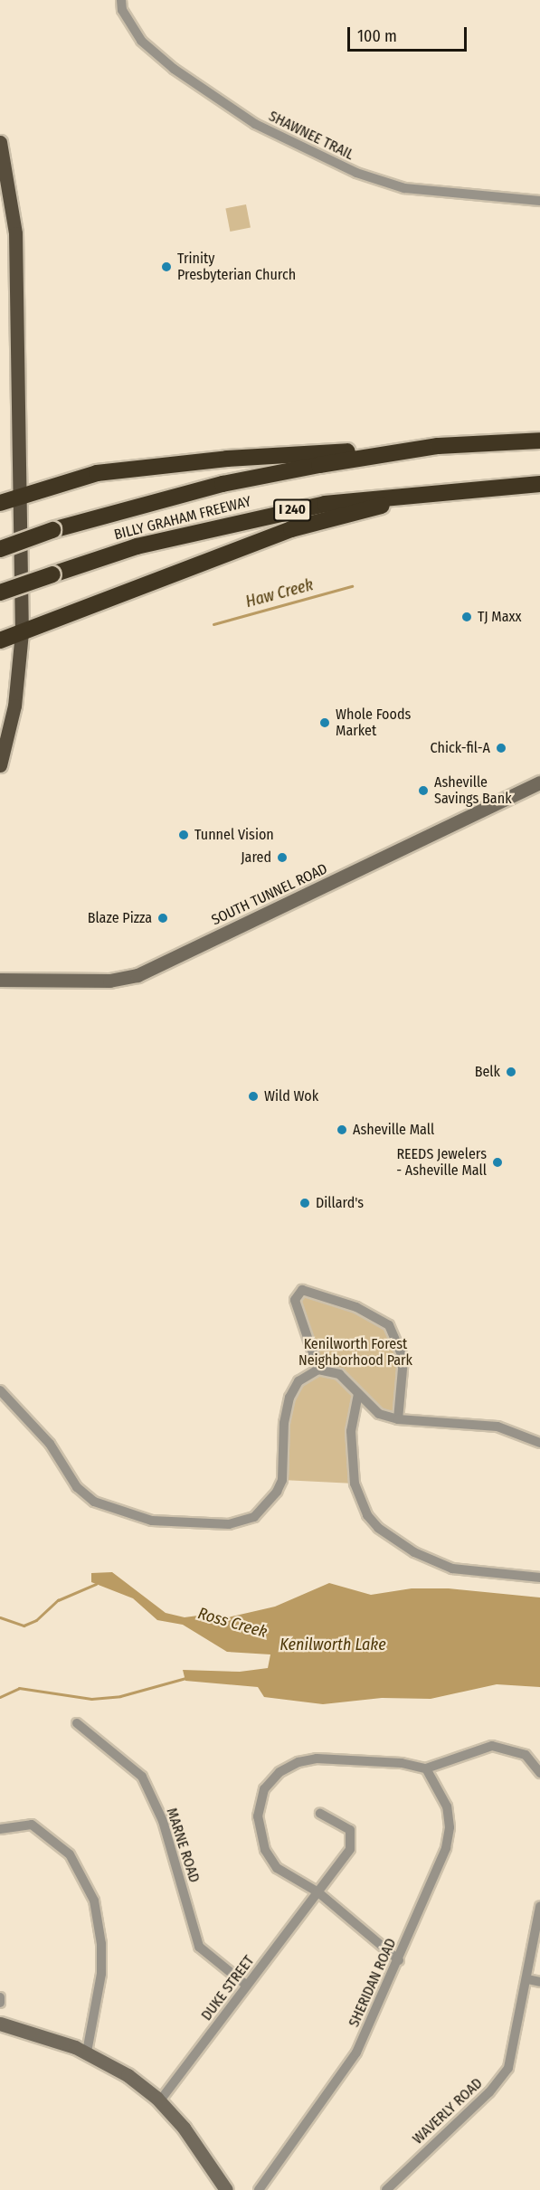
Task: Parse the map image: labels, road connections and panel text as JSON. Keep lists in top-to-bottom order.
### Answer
{
  "streets": {
    "highway": ["I 240", "BILLY GRAHAM FREEWAY"],
    "main road": ["SOUTH TUNNEL ROAD"],
    "street": [
      "SHAWNEE TRAIL",
      "MARNE ROAD",
      "SHERIDAN ROAD",
      "DUKE STREET",
      "WAVERLY ROAD"
    ]
  },
  "crossings": [
    ["MARNE ROAD", "DUKE STREET"]
  ],
  "water": ["Haw Creek", "Ross Creek", "Kenilworth Lake"],
  "parks": ["Kenilworth Forest Neighborhood Park"],
  "places": [
    "Trinity Presbyterian Church",
    "TJ Maxx",
    "Whole Foods Market",
    "Chick-fil-A",
    "Asheville Savings Bank",
    "Tunnel Vision",
    "Jared",
    "Blaze Pizza",
    "Belk",
    "Wild Wok",
    "Asheville Mall",
    "REEDS Jewelers - Asheville Mall",
    "Dillard's"
  ],
  "scale_bar": "100 m"
}
